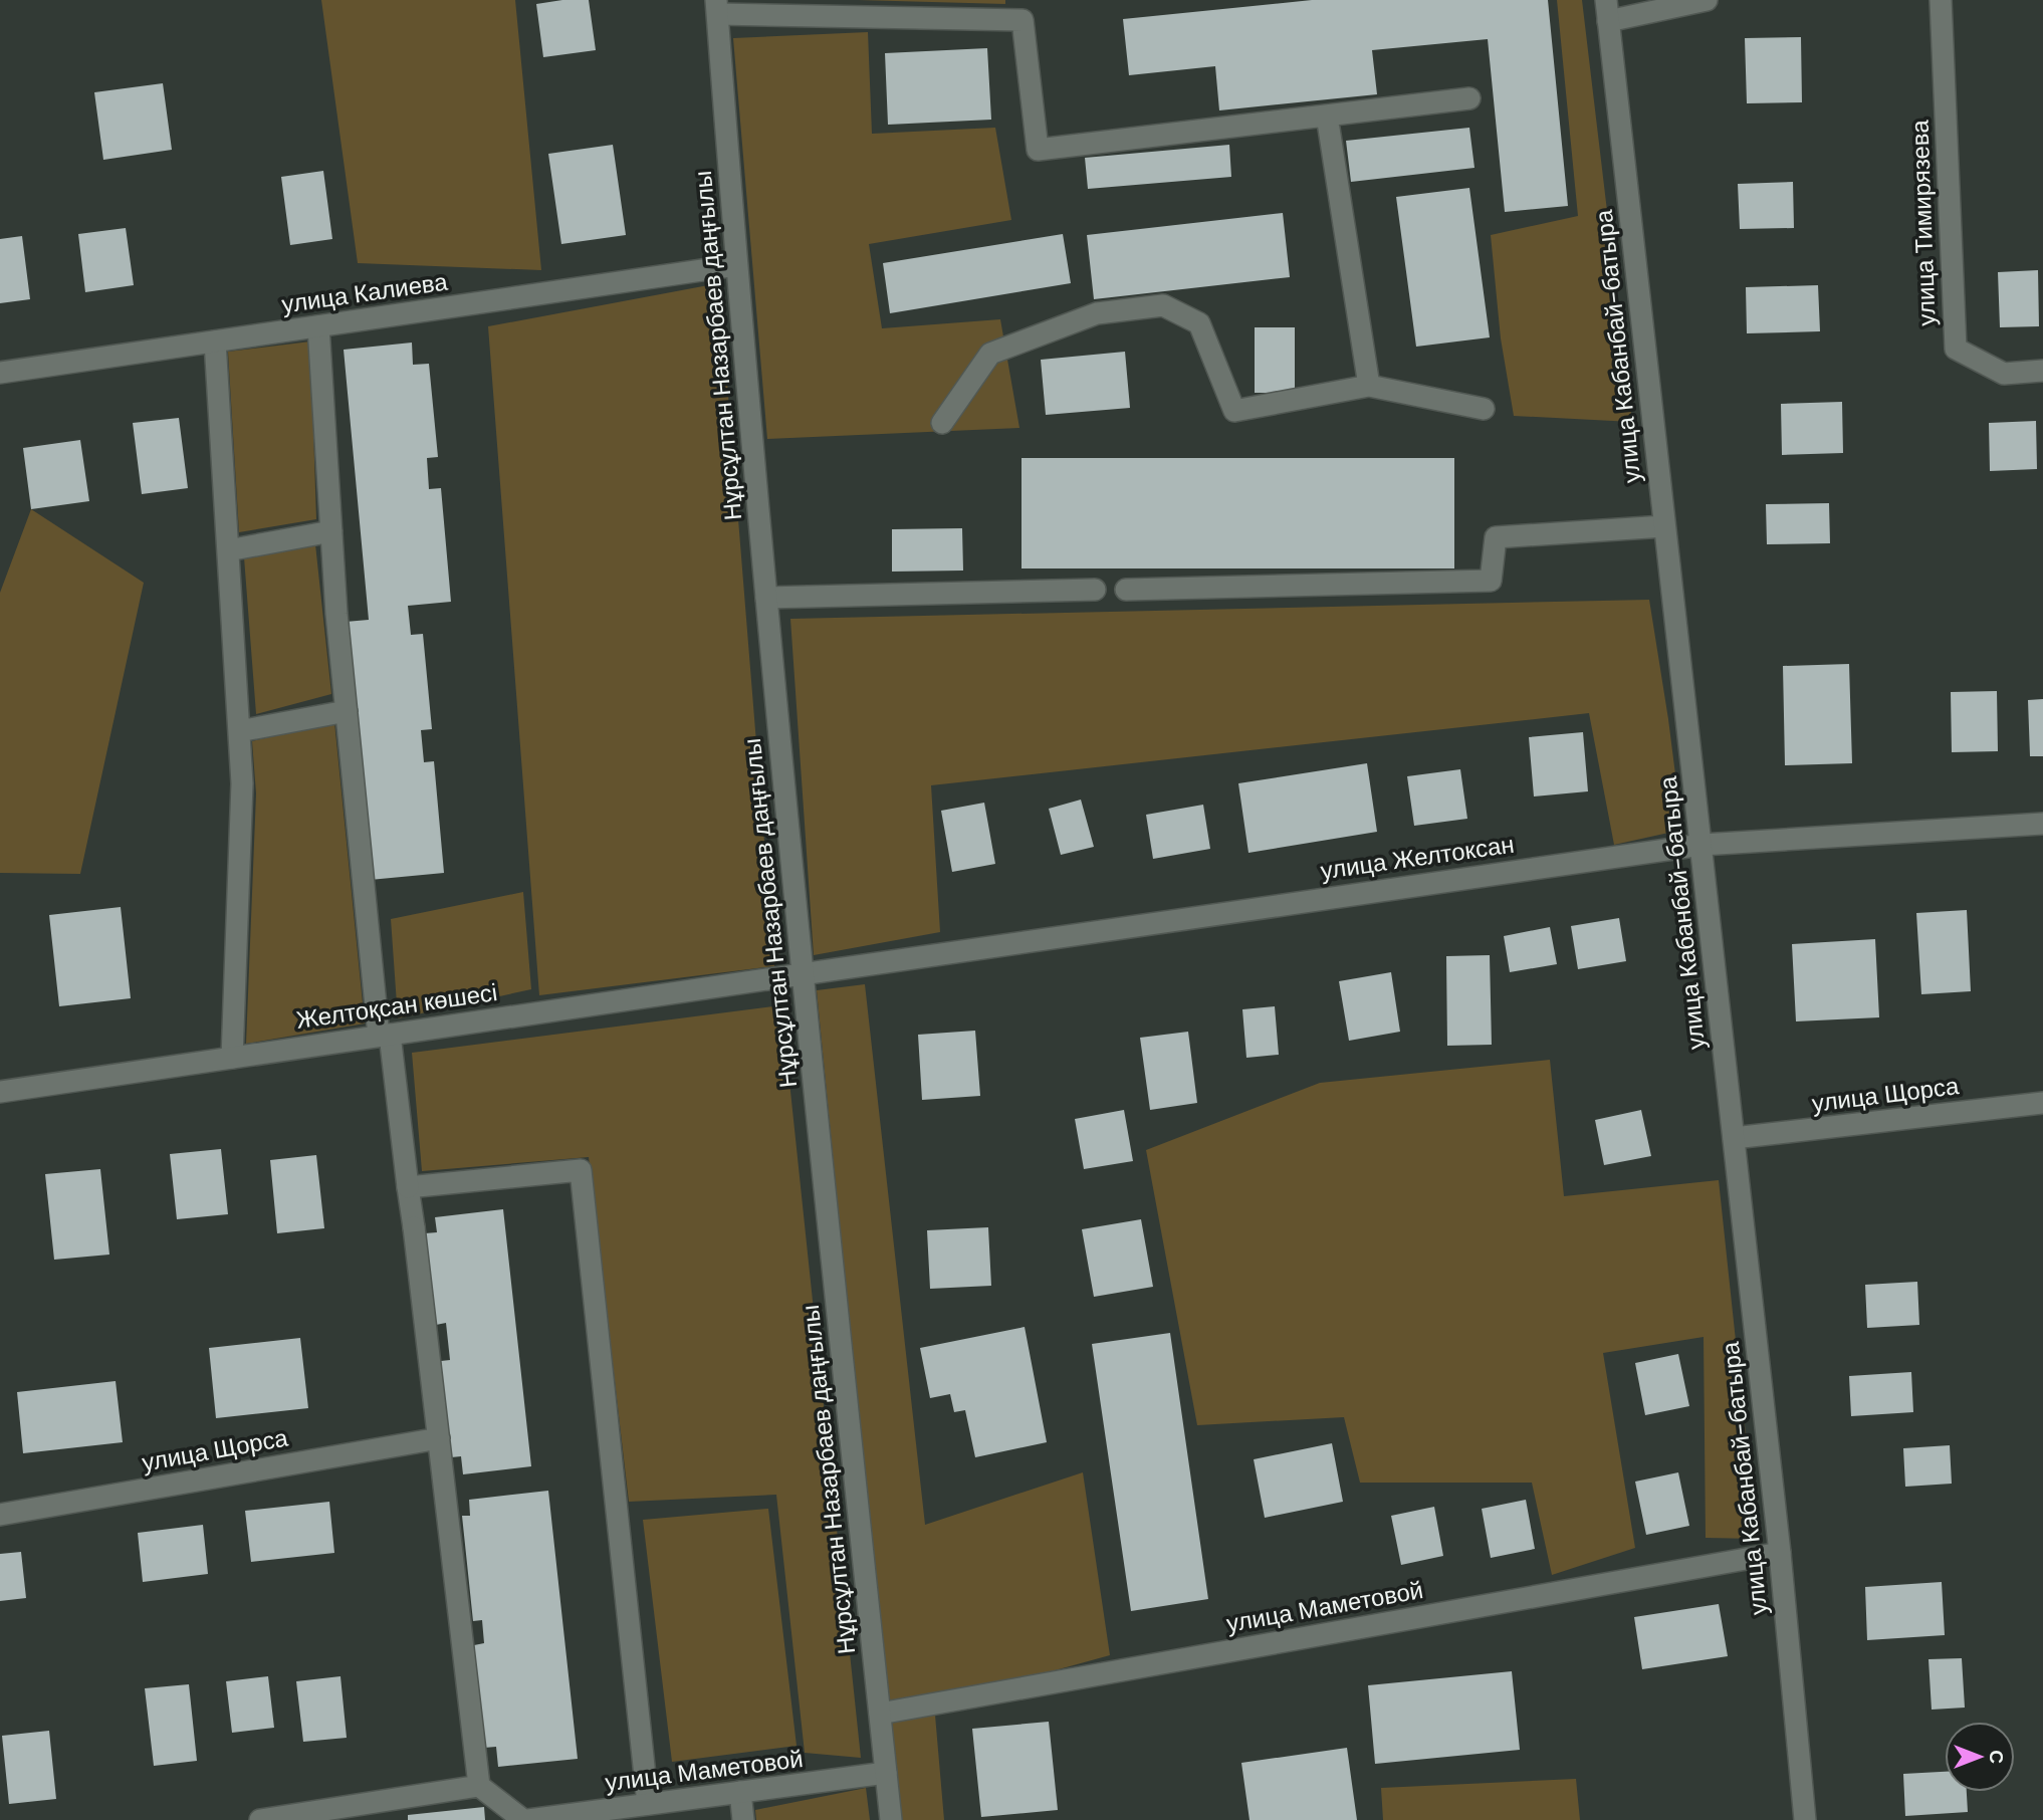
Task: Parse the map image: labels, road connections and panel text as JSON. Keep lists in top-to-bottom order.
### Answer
{
  "streets": {
    "street": [
      "улица Тимирязева",
      "улица Калиева",
      "Нұрсұлтан Назарбаев даңғылы",
      "улица Кабанбай-батыра",
      "улица Желтоксан",
      "Желтоқсан көшесі",
      "улица Щорса",
      "улица Маметовой"
    ]
  },
  "crossings": [
    ["улица Калиева", "Нұрсұлтан Назарбаев даңғылы"],
    ["Нұрсұлтан Назарбаев даңғылы", "улица Желтоксан"],
    ["Нұрсұлтан Назарбаев даңғылы", "Желтоқсан көшесі"],
    ["Нұрсұлтан Назарбаев даңғылы", "улица Маметовой"],
    ["улица Кабанбай-батыра", "улица Желтоксан"],
    ["улица Кабанбай-батыра", "улица Щорса"],
    ["улица Кабанбай-батыра", "улица Маметовой"],
    ["улица Желтоксан", "Желтоқсан көшесі"]
  ],
  "north": "right"
}
